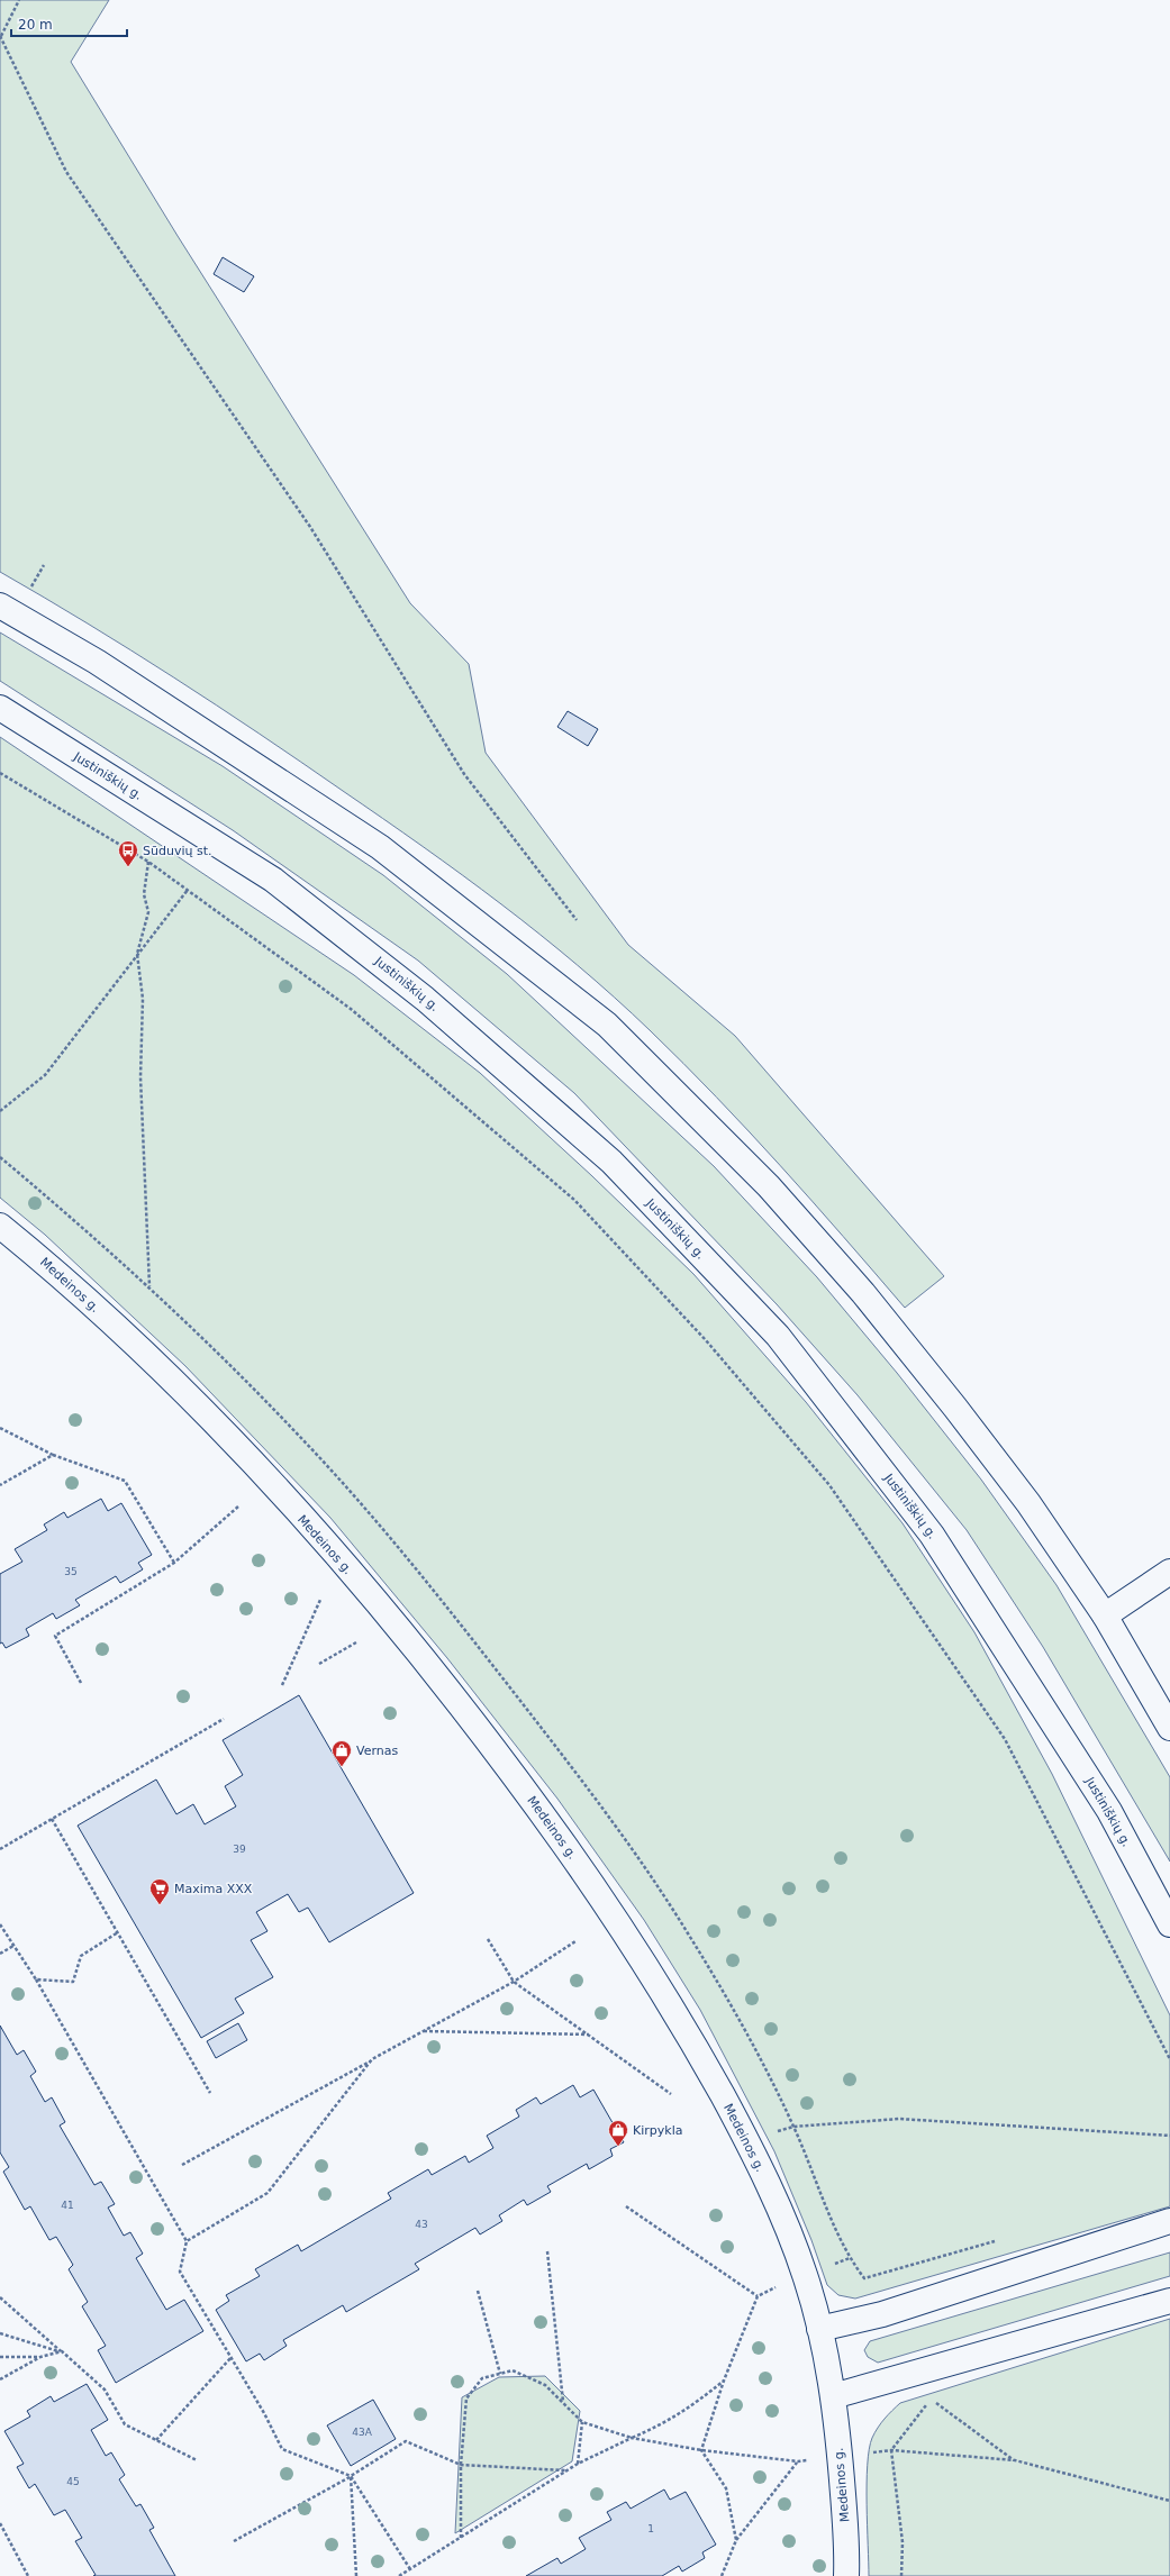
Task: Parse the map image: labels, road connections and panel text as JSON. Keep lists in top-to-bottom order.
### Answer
{
  "streets": {
    "main road": ["Justiniškių g.", "Medeinos g."]
  },
  "places": {
    "bus stop": ["Sūduvių st."],
    "shop": ["Vernas", "Kirpykla"],
    "supermarket": ["Maxima XXX"]
  },
  "house_numbers": [
    "35",
    "39",
    "41",
    "43",
    "43A",
    "45",
    "1"
  ],
  "scale_bar": "20 m"
}
